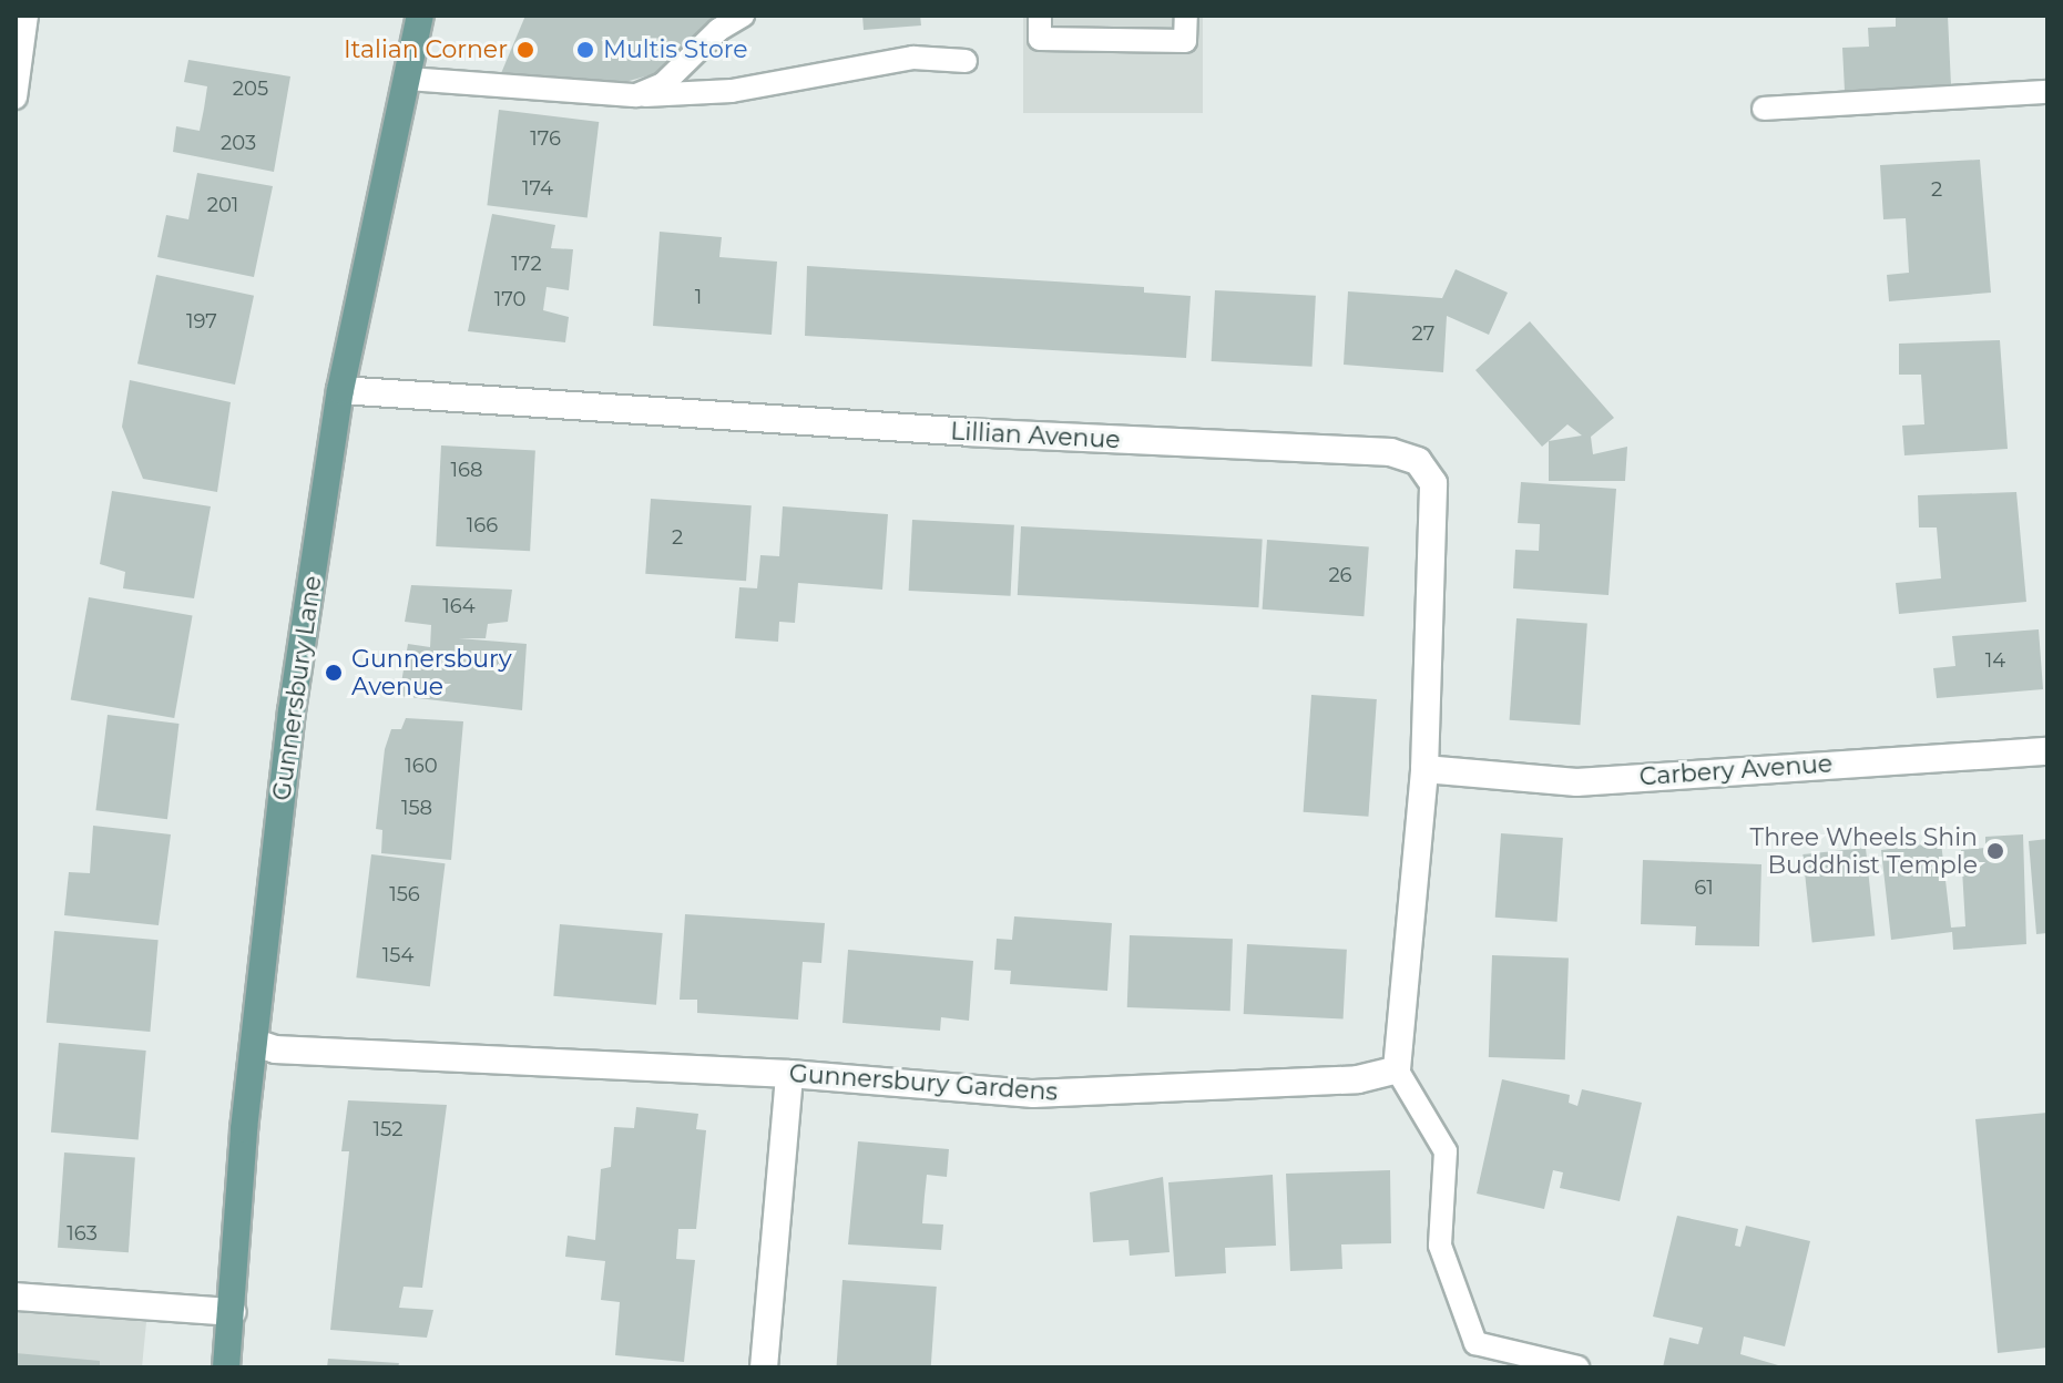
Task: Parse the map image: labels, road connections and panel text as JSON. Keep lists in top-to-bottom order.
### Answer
{
  "streets": {
    "main road": ["Gunnersbury Lane"],
    "street": ["Lillian Avenue", "Carbery Avenue", "Gunnersbury Gardens"]
  },
  "crossings": [
    ["Lillian Avenue", "Gunnersbury Lane"],
    ["Lillian Avenue", "Carbery Avenue"],
    ["Gunnersbury Lane", "Gunnersbury Gardens"]
  ],
  "places": [
    "Italian Corner",
    "Multis Store",
    "Gunnersbury Avenue",
    "Three Wheels Shin Buddhist Temple"
  ],
  "house_numbers": [
    "205",
    "176",
    "203",
    "174",
    "2",
    "201",
    "172",
    "1",
    "170",
    "197",
    "27",
    "168",
    "166",
    "2",
    "26",
    "164",
    "14",
    "160",
    "158",
    "61",
    "156",
    "154",
    "152",
    "163"
  ]
}
